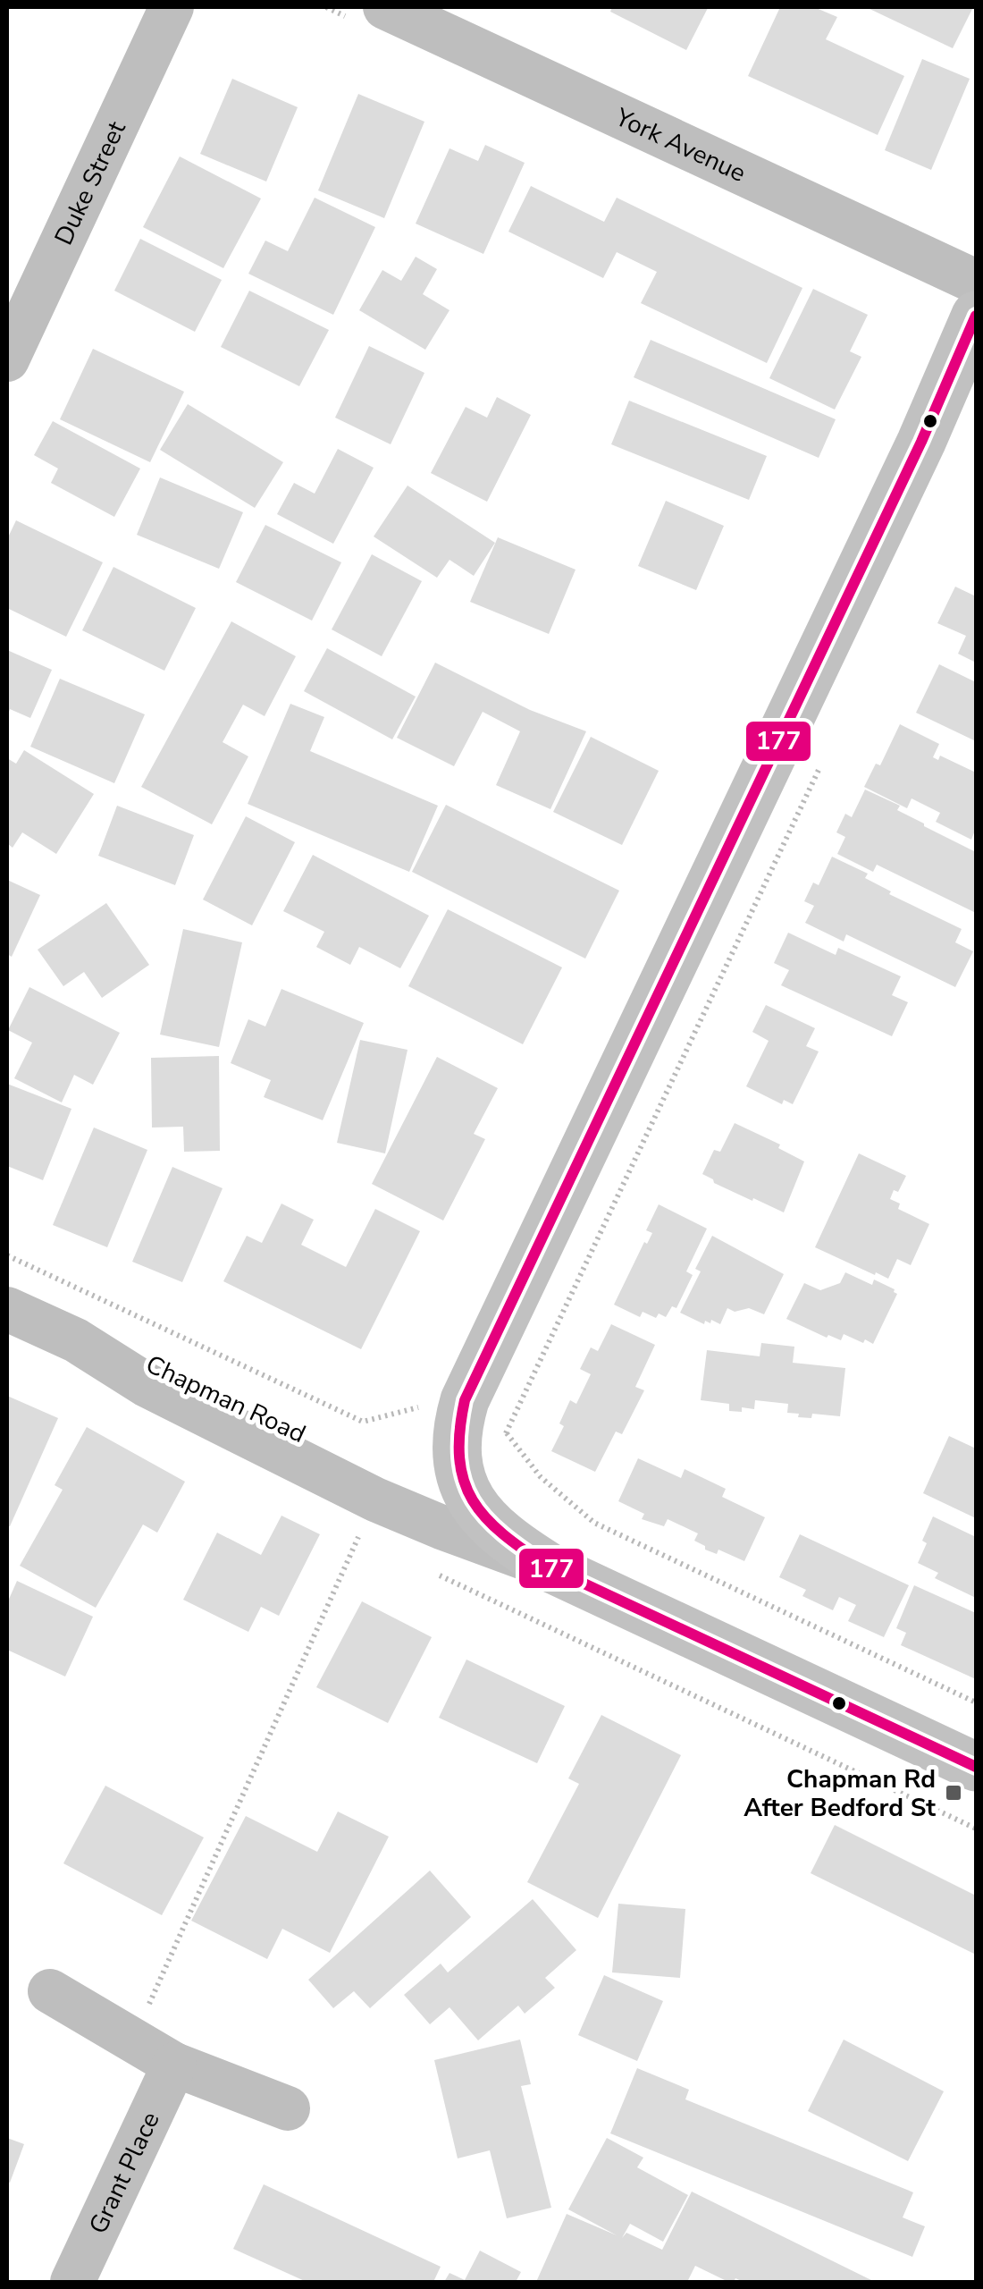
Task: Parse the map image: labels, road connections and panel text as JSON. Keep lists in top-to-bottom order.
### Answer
{
  "streets": {
    "street": [
      "York Avenue",
      "Duke Street",
      "Chapman Road",
      "Grant Place"
    ]
  },
  "places": {
    "transit": ["Chapman Rd After Bedford St"]
  },
  "lines": ["transit line 177"]
}
